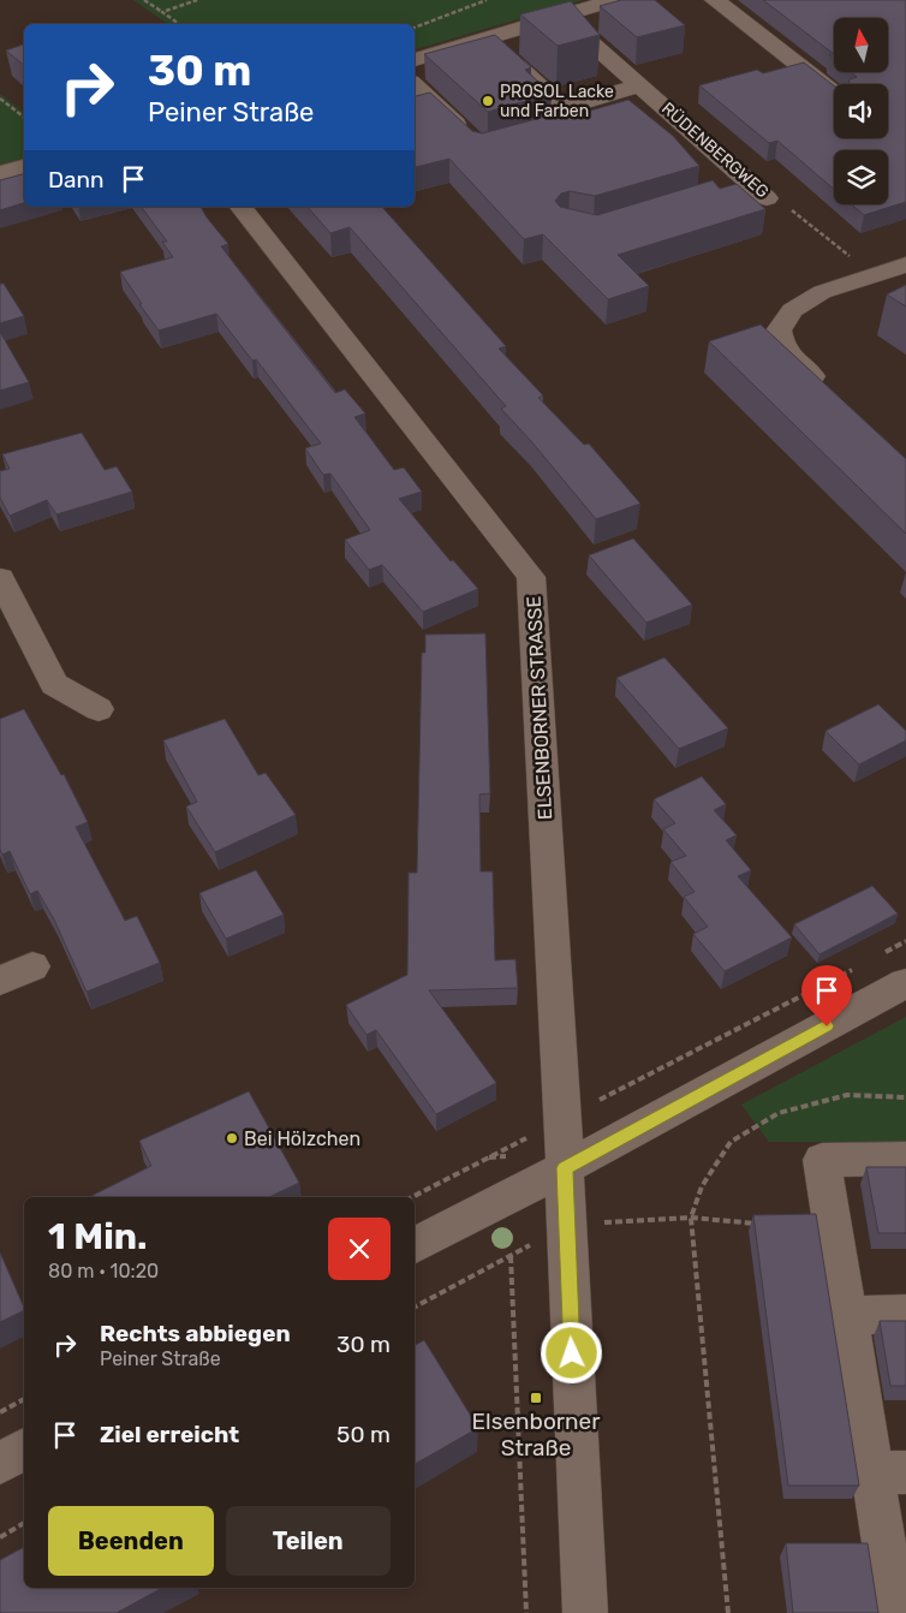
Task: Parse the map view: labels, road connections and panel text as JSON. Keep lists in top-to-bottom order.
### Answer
{
  "streets": {
    "street": ["RÜDENBERGWEG", "ELSENBORNER STRASSE"]
  },
  "places": {
    "other": ["PROSOL Lacke und Farben", "Bei Hölzchen"],
    "transit": ["Elsenborner Straße"]
  },
  "north": "top",
  "page": {
    "turn": ["30 m", "Peiner Straße"],
    "then": "Dann",
    "heading": ["1 Min.", "80 m · 10:20"],
    "list": [
      {
        "name": "Rechts abbiegen",
        "note": "Peiner Straße",
        "value": "30 m"
      },
      {
        "name": "Ziel erreicht",
        "value": "50 m"
      }
    ],
    "buttons": ["Beenden", "Teilen"]
  }
}
